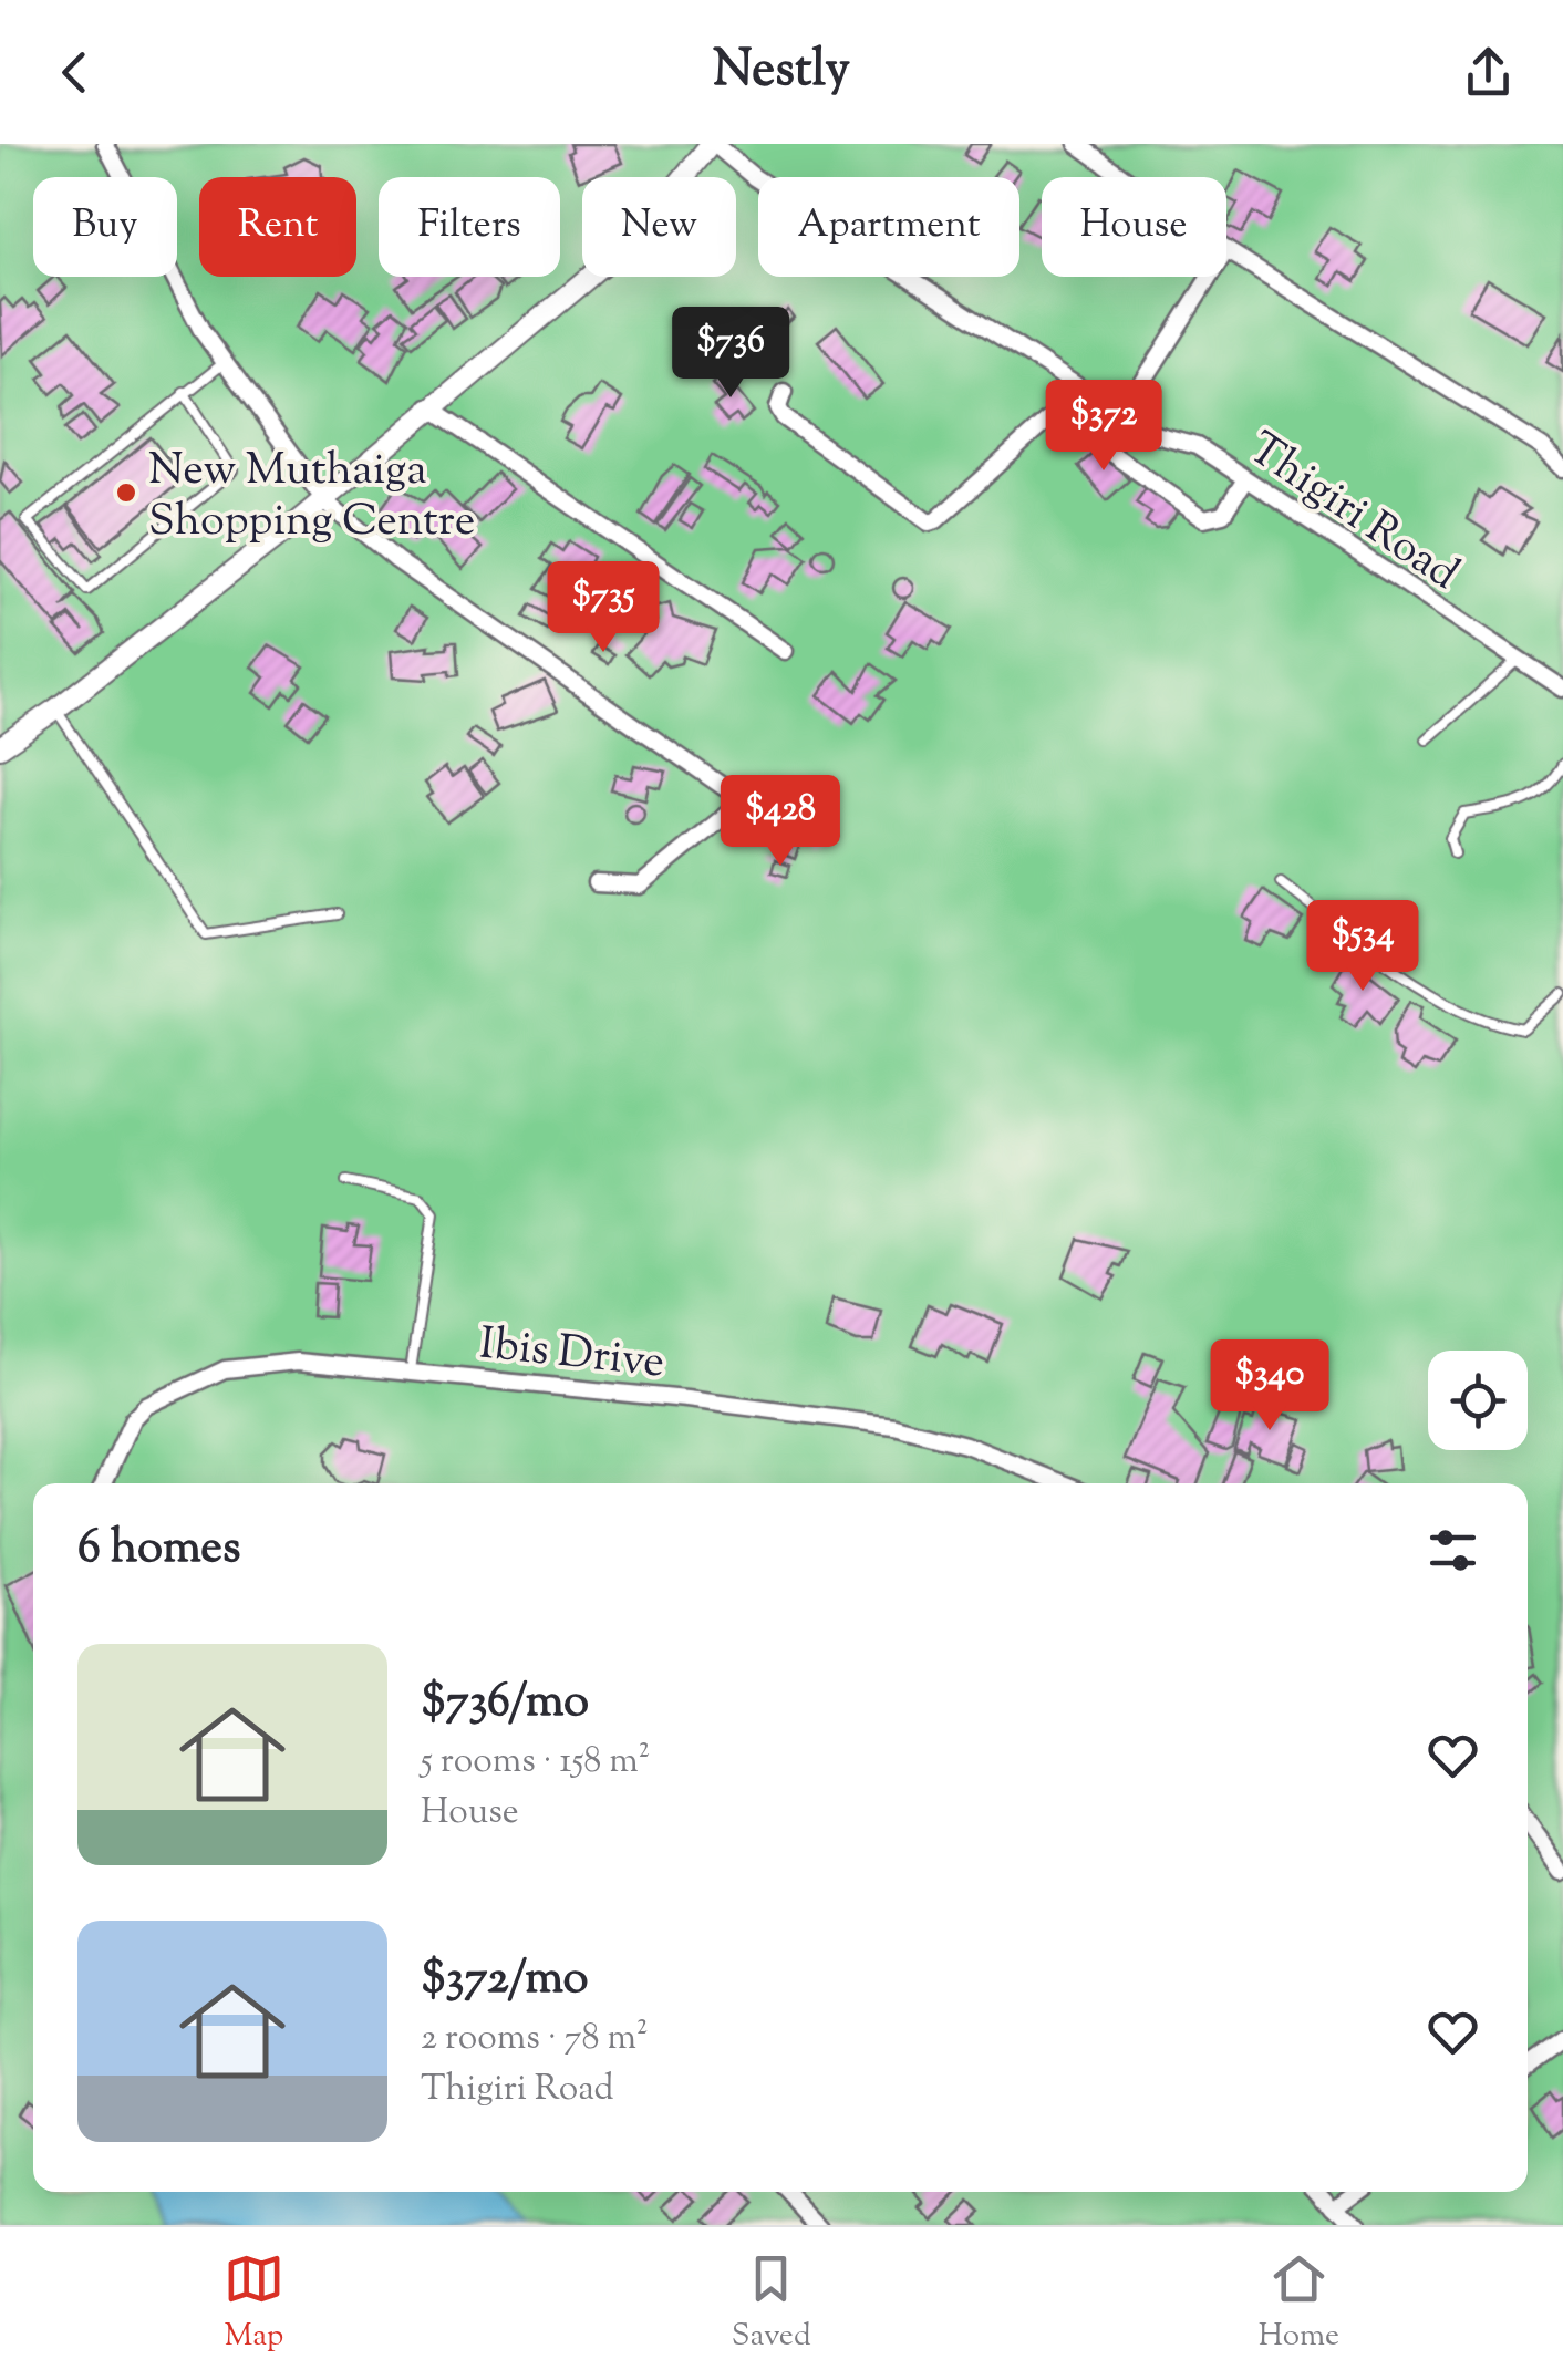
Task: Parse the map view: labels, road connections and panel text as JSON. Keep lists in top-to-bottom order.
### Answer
{
  "streets": {
    "street": ["Thigiri Road", "Ibis Drive"]
  },
  "places": ["New Muthaiga Shopping Centre"],
  "page": {
    "header": "Nestly",
    "chip": [
      "Buy",
      "Rent",
      "Filters",
      "New",
      "Apartment",
      "House"
    ],
    "price": [
      "$736",
      "$372",
      "$735",
      "$428",
      "$534",
      "$340"
    ],
    "heading": "6 homes",
    "list": [
      {
        "name": "$736/mo",
        "note": "5 rooms · 158 m² · House"
      },
      {
        "name": "$372/mo",
        "note": "2 rooms · 78 m² · Thigiri Road"
      }
    ],
    "tabs": ["Map", "Saved", "Home"]
  }
}
